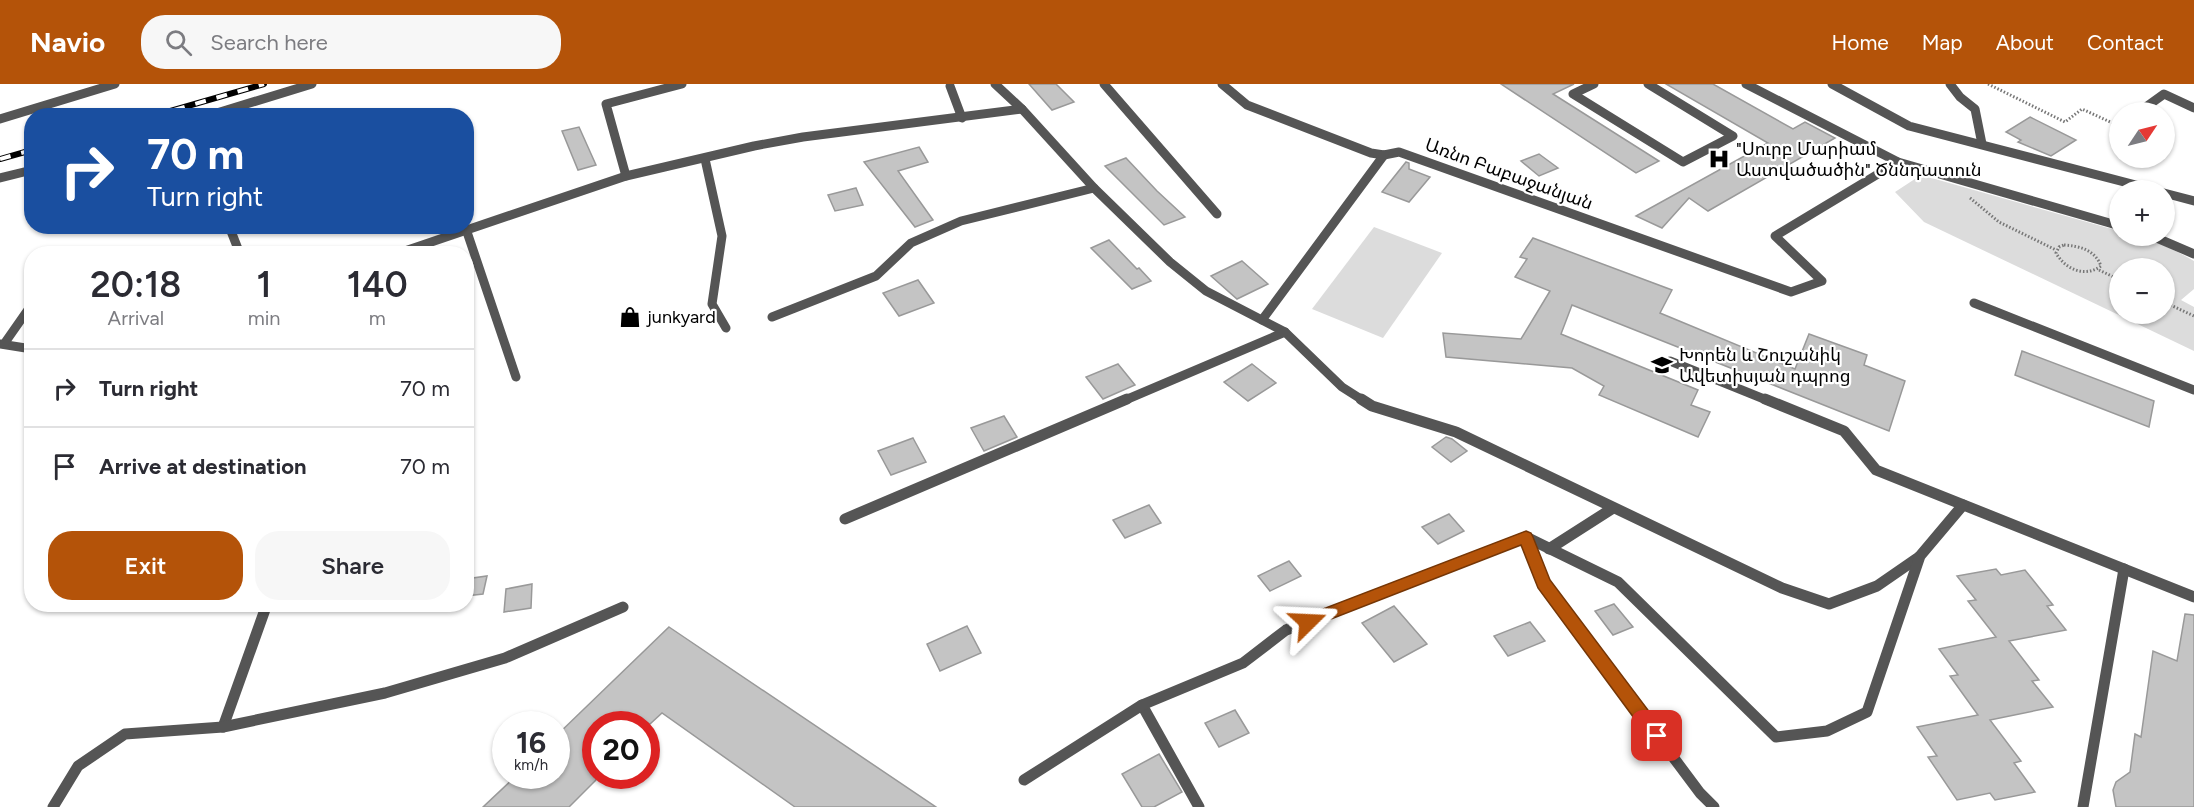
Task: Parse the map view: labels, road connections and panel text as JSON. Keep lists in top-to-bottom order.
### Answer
{
  "streets": {
    "lane": ["Առնո Բաբաջանյան"]
  },
  "places": {
    "hospital": ["\"Սուրբ Մարիամ Աստվածածին\" Ծննդատուն"],
    "shop": ["junkyard"],
    "school or university": ["Խորեն և Շուշանիկ Ավետիսյան դպրոց"]
  },
  "north": "top right",
  "page": {
    "header": "Navio",
    "search": "Search here",
    "nav": [
      "Home",
      "Map",
      "About",
      "Contact"
    ],
    "map_buttons": ["+", "−"],
    "turn": ["70 m", "Turn right"],
    "eta": [
      "20:18",
      "Arrival",
      "1",
      "min",
      "140",
      "m"
    ],
    "list": [
      {
        "name": "Turn right",
        "value": "70 m"
      },
      {
        "name": "Arrive at destination",
        "value": "70 m"
      }
    ],
    "buttons": ["Exit", "Share"],
    "speed": "16 km/h",
    "limit": "20"
  }
}
